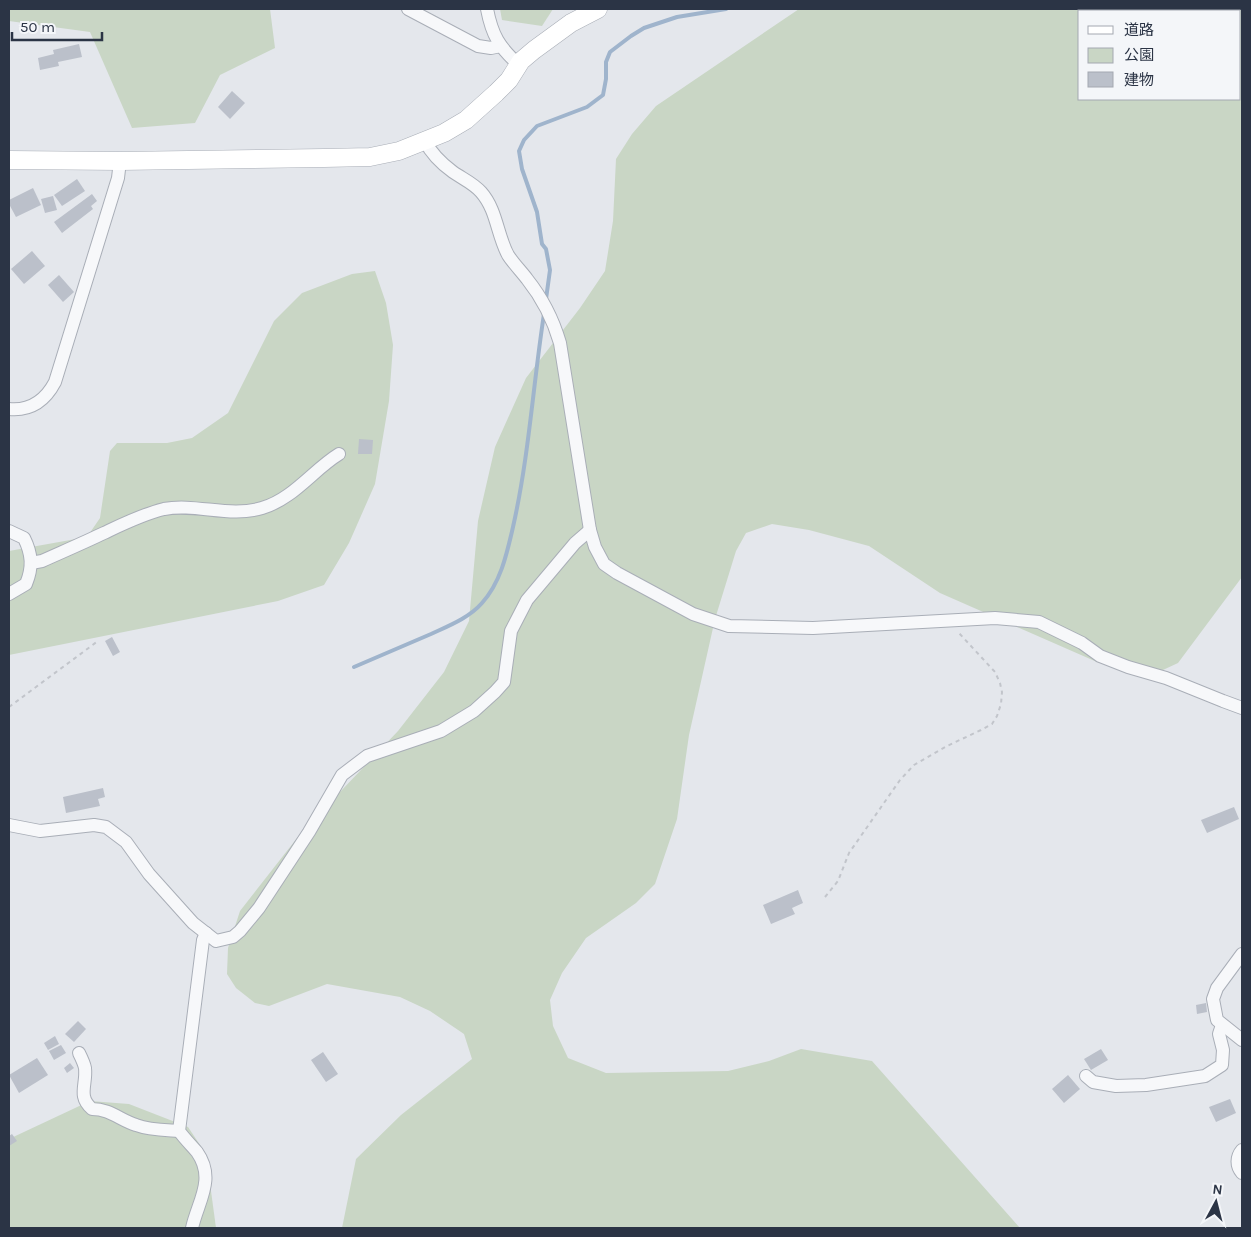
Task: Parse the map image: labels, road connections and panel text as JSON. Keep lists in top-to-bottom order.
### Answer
{
  "legend": ["道路", "公園", "建物"],
  "scale_bar": "50 m",
  "north": "top"
}
